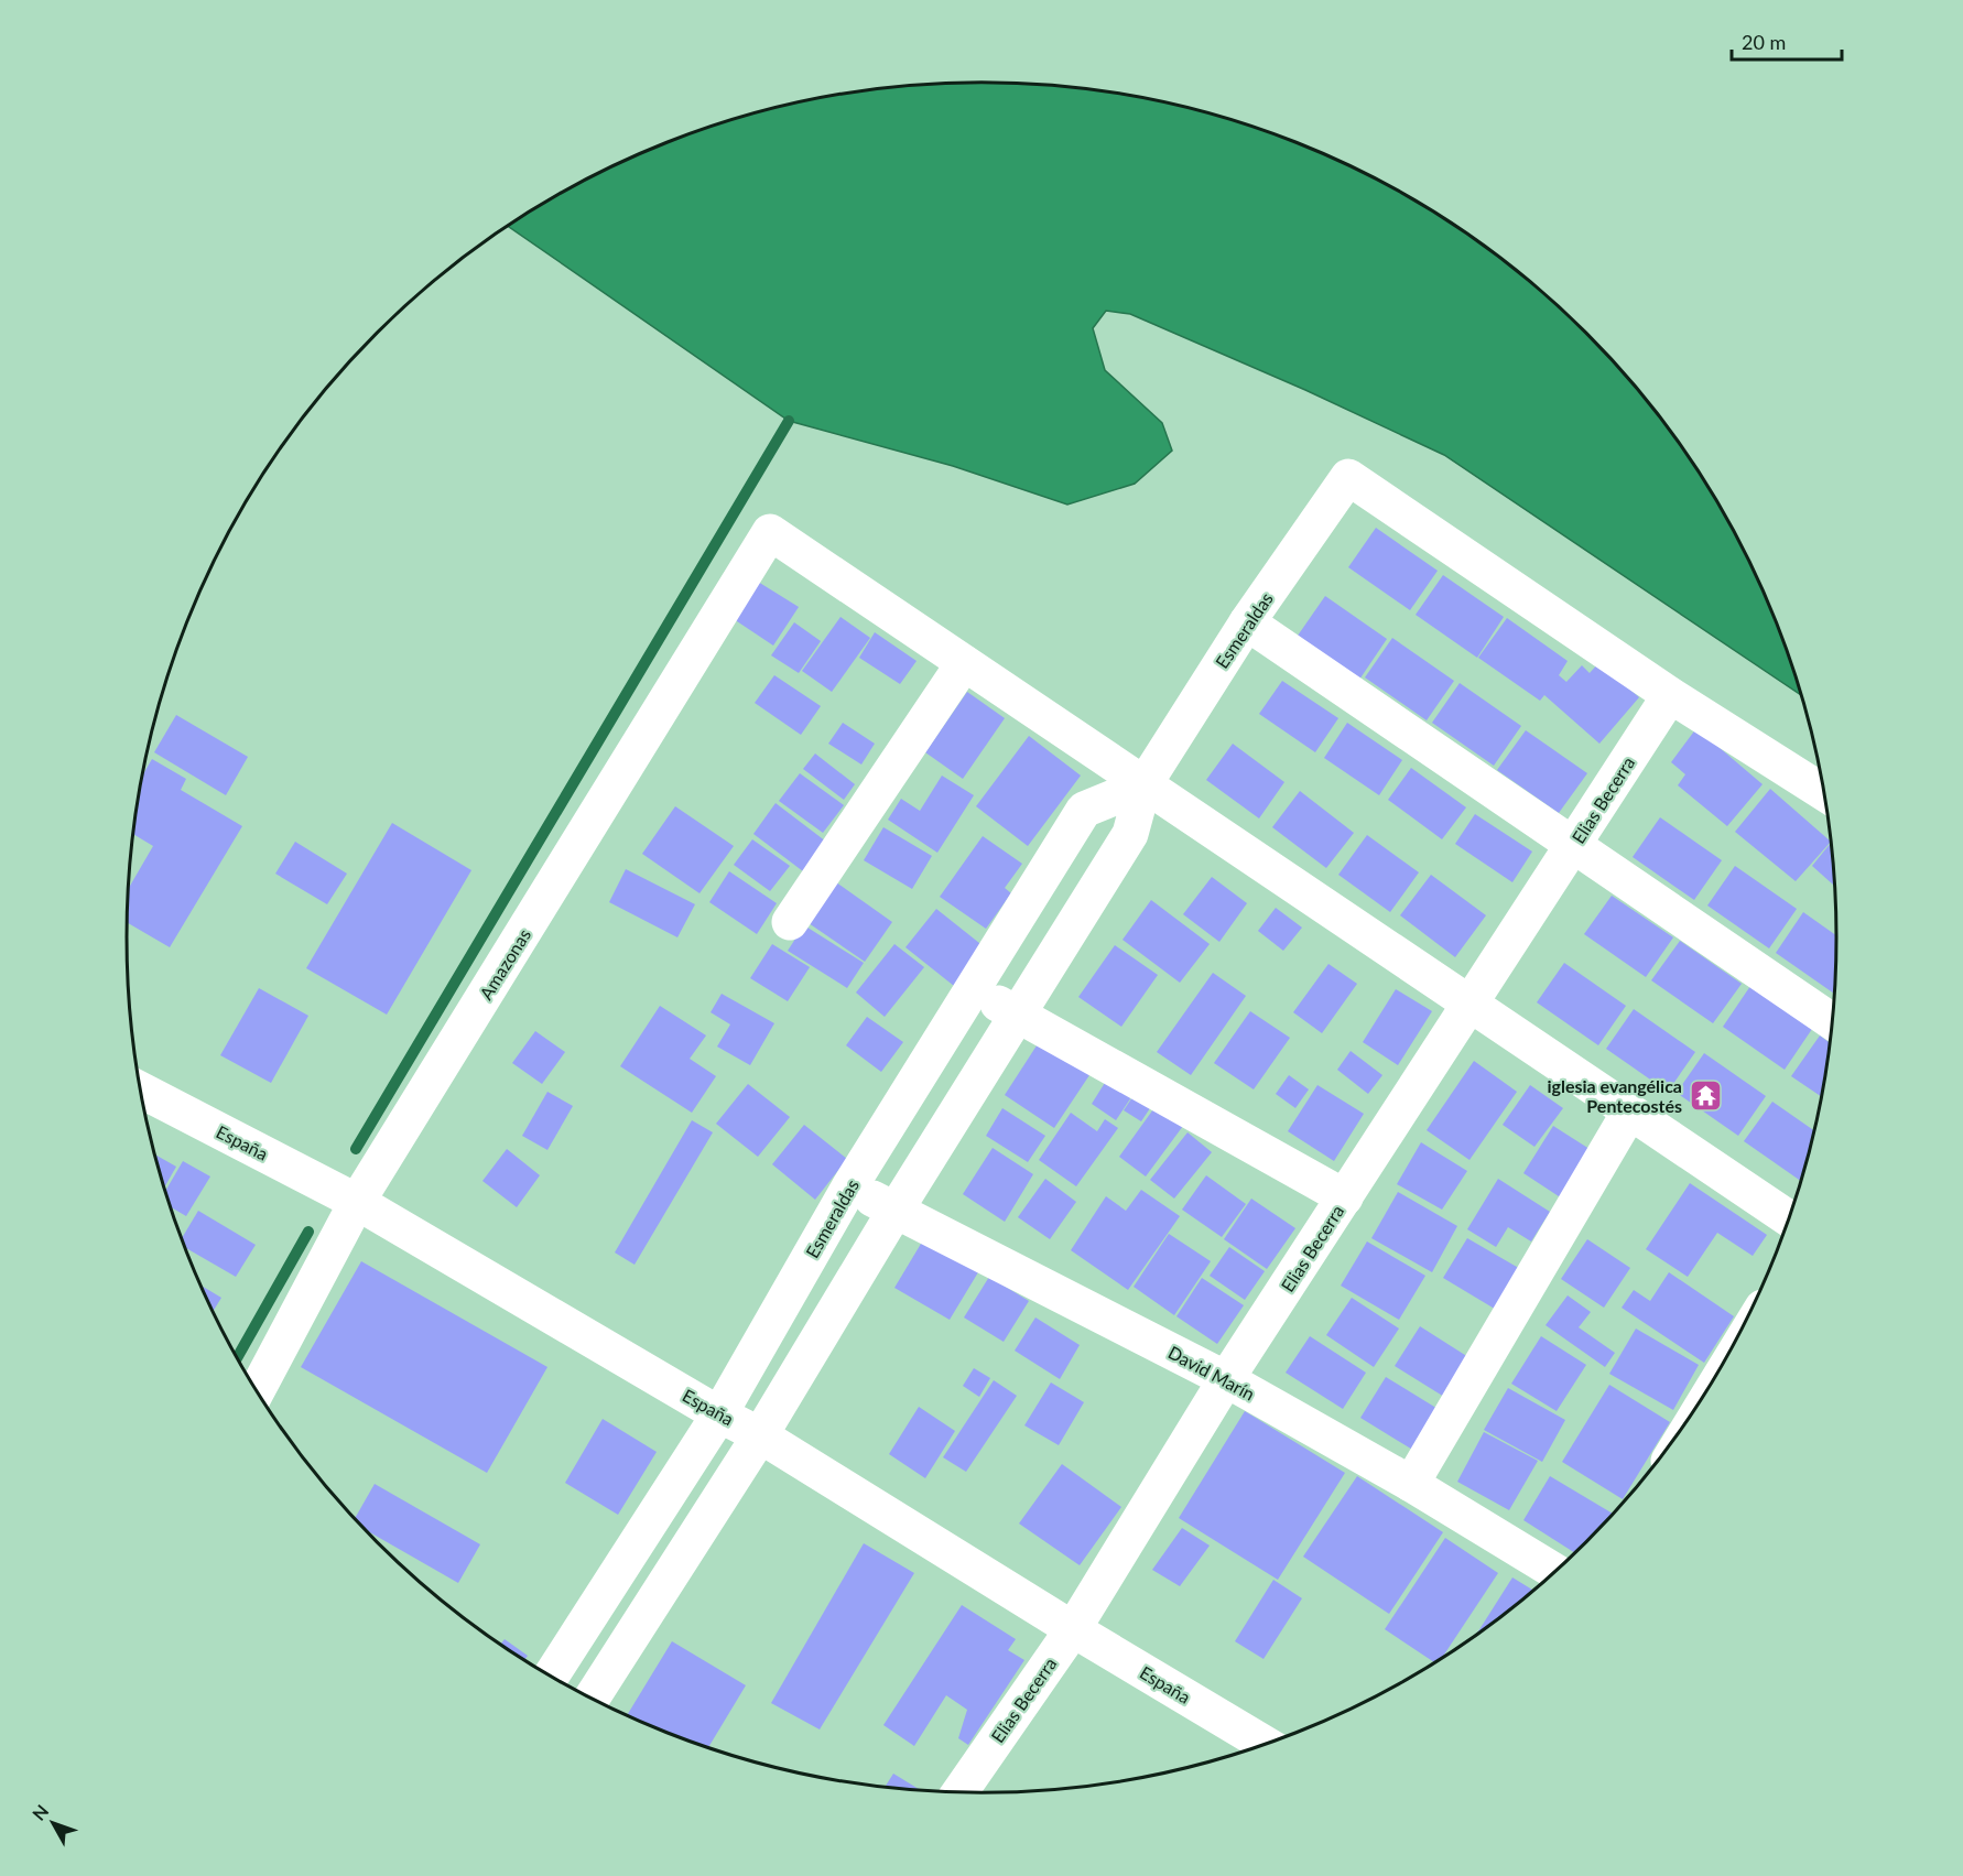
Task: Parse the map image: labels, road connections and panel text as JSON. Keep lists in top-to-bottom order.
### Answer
{
  "streets": {
    "street": [
      "Esmeraldas",
      "Elias Becerra",
      "Amazonas",
      "España",
      "David Marín"
    ]
  },
  "crossings": [
    ["Esmeraldas", "Elias Becerra"],
    ["Esmeraldas", "España"],
    ["Esmeraldas", "David Marín"],
    ["Elias Becerra", "España"],
    ["Elias Becerra", "David Marín"],
    ["Amazonas", "España"]
  ],
  "places": {
    "temple": ["iglesia evangélica Pentecostés"]
  },
  "scale_bar": "20 m",
  "north": "top left"
}
